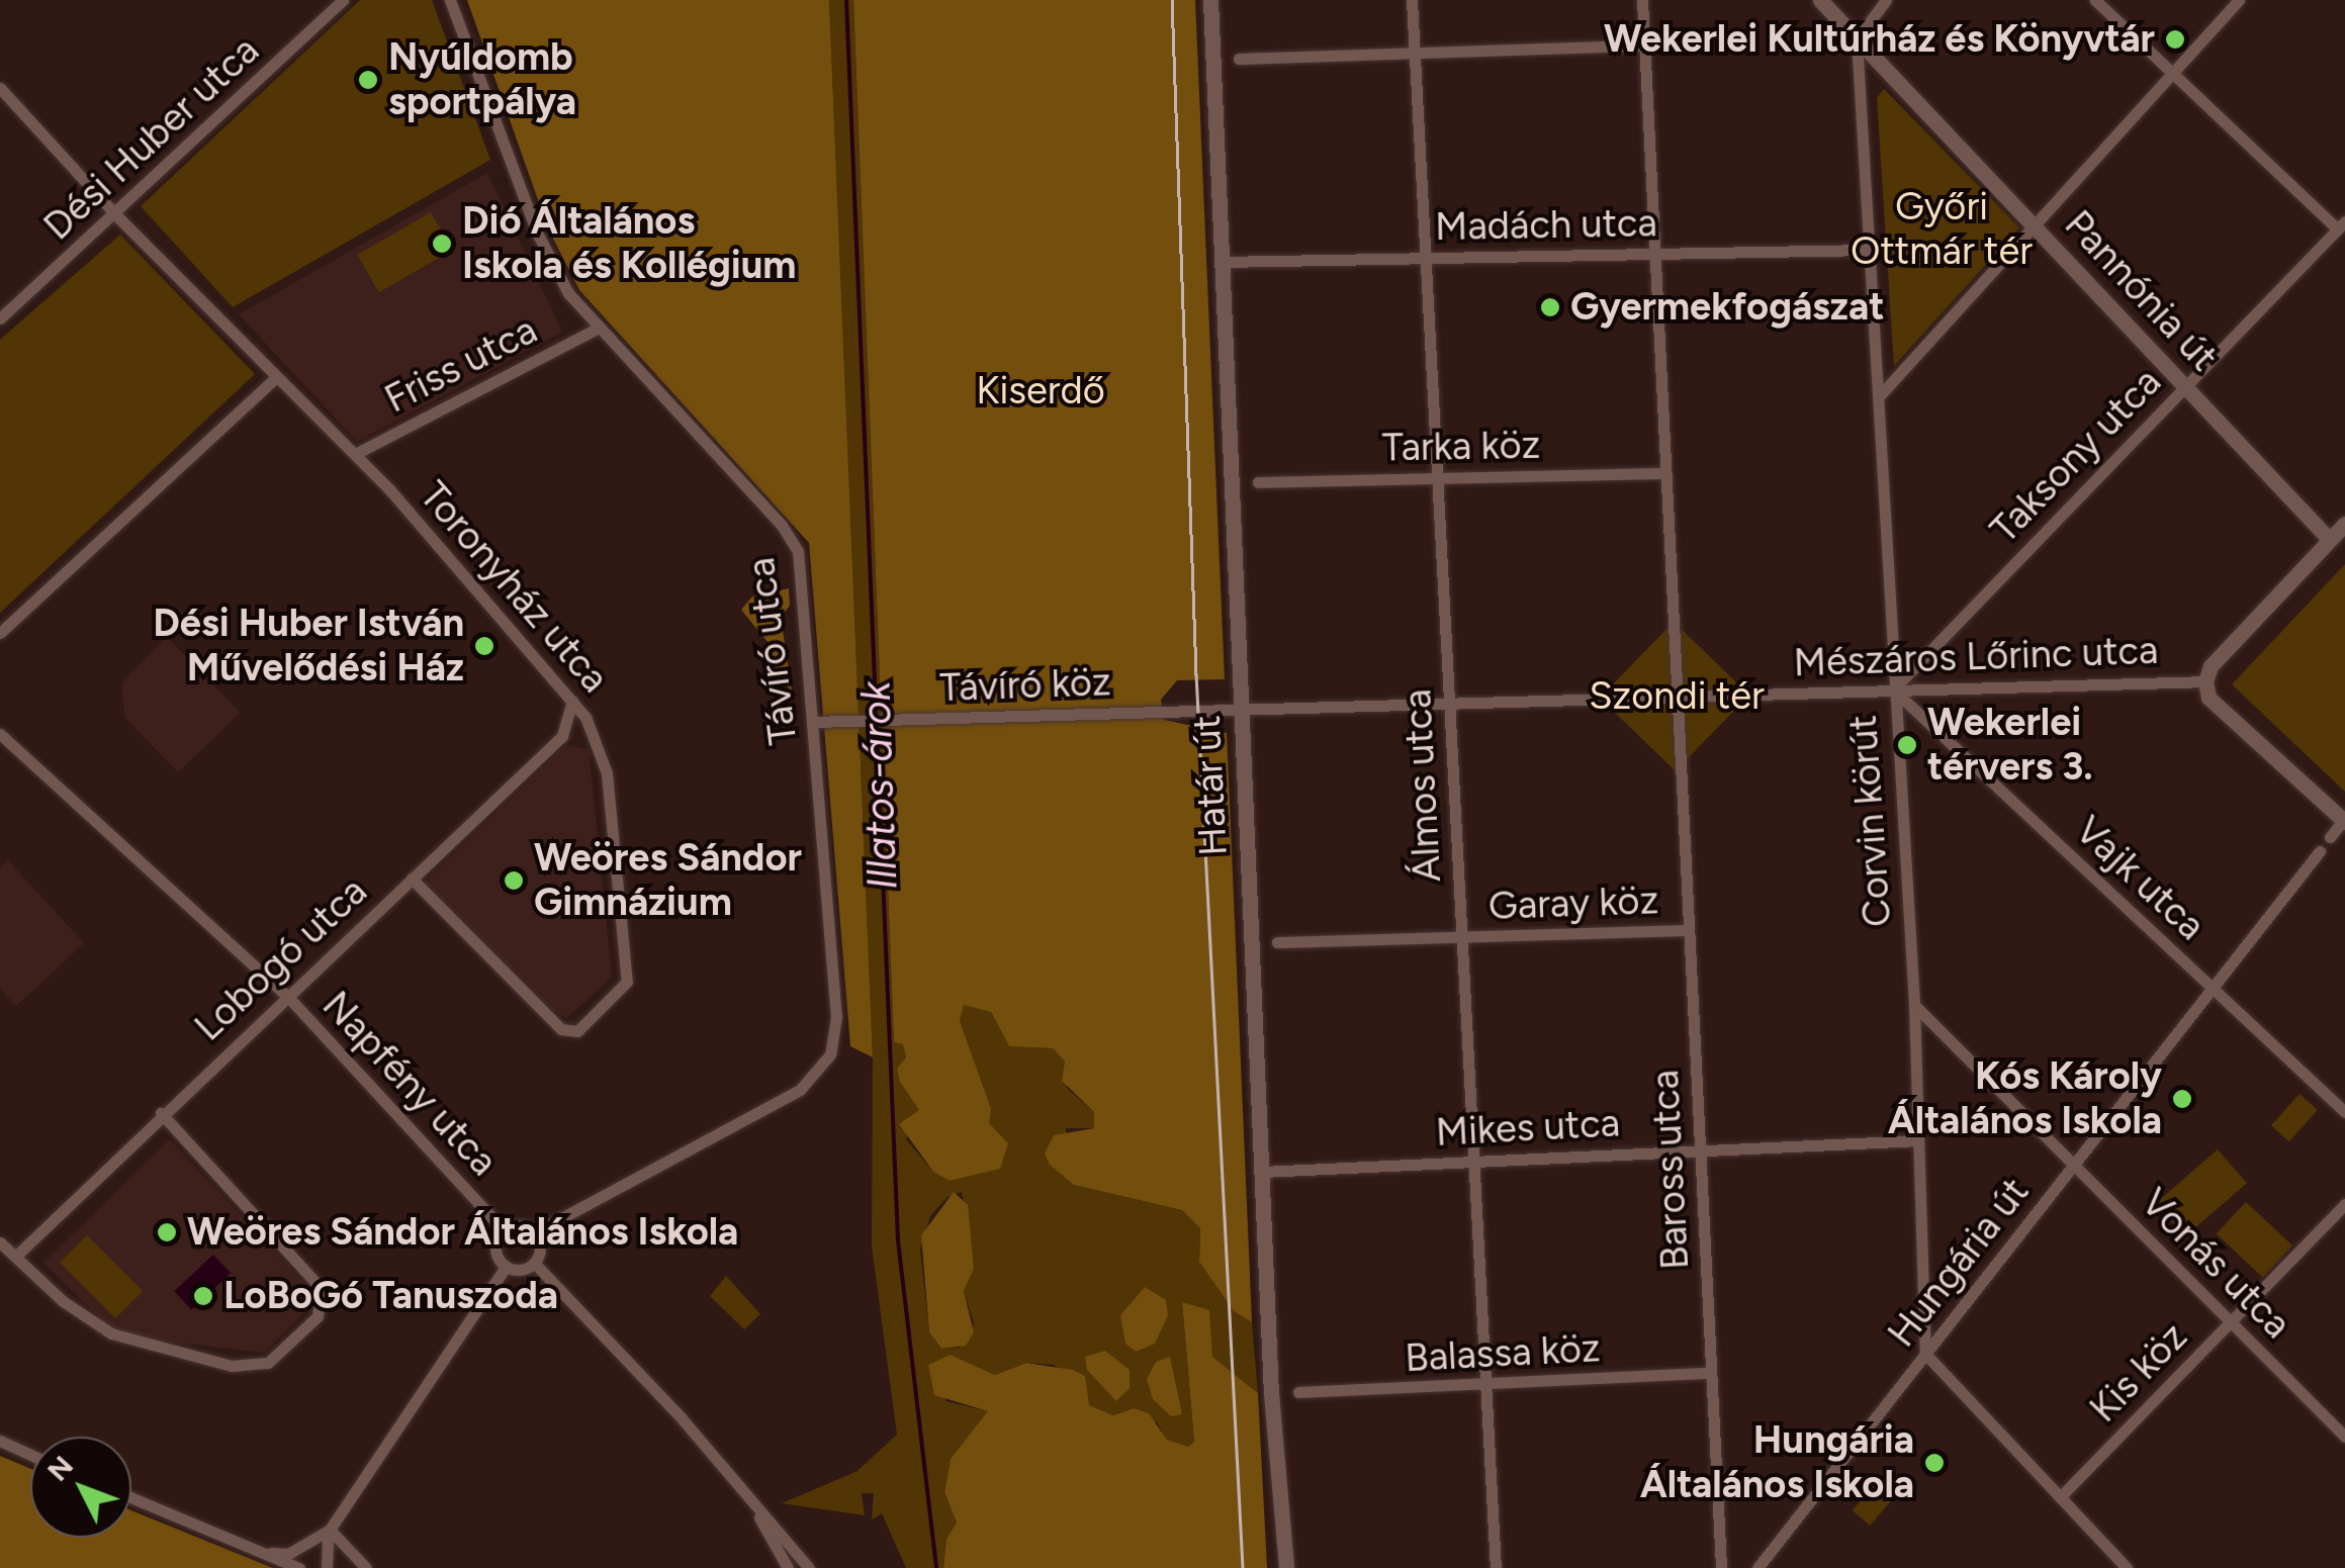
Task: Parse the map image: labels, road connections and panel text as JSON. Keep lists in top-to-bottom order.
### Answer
{
  "streets": {
    "main road": ["Pannónia út", "Határ út"],
    "street": [
      "Dési Huber utca",
      "Madách utca",
      "Friss utca",
      "Tarka köz",
      "Taksony utca",
      "Toronyház utca",
      "Távíró utca",
      "Mészáros Lőrinc utca",
      "Távíró köz",
      "Álmos utca",
      "Corvin körút",
      "Vajk utca",
      "Garay köz",
      "Lobogó utca",
      "Napfény utca",
      "Mikes utca",
      "Baross utca",
      "Hungária út",
      "Vonás utca",
      "Balassa köz",
      "Kis köz"
    ]
  },
  "crossings": [
    ["Dési Huber utca", "Toronyház utca"],
    ["Madách utca", "Határ út"],
    ["Madách utca", "Álmos utca"],
    ["Madách utca", "Corvin körút"],
    ["Pannónia út", "Taksony utca"],
    ["Pannónia út", "Corvin körút"],
    ["Friss utca", "Toronyház utca"],
    ["Friss utca", "Távíró utca"],
    ["Tarka köz", "Álmos utca"],
    ["Taksony utca", "Mészáros Lőrinc utca"],
    ["Taksony utca", "Corvin körút"],
    ["Taksony utca", "Vajk utca"],
    ["Toronyház utca", "Lobogó utca"],
    ["Távíró utca", "Távíró köz"],
    ["Távíró utca", "Napfény utca"],
    ["Mészáros Lőrinc utca", "Corvin körút"],
    ["Mészáros Lőrinc utca", "Vajk utca"],
    ["Mészáros Lőrinc utca", "Baross utca"],
    ["Távíró köz", "Határ út"],
    ["Határ út", "Mikes utca"],
    ["Álmos utca", "Garay köz"],
    ["Álmos utca", "Mikes utca"],
    ["Álmos utca", "Balassa köz"],
    ["Corvin körút", "Vajk utca"],
    ["Corvin körút", "Mikes utca"],
    ["Corvin körút", "Hungária út"],
    ["Corvin körút", "Vonás utca"],
    ["Vajk utca", "Hungária út"],
    ["Garay köz", "Baross utca"],
    ["Lobogó utca", "Napfény utca"],
    ["Mikes utca", "Baross utca"],
    ["Baross utca", "Balassa köz"],
    ["Hungária út", "Vonás utca"],
    ["Vonás utca", "Kis köz"]
  ],
  "water": ["Illatos-árok"],
  "parks": ["Győri Ottmár tér", "Kiserdő", "Szondi tér"],
  "places": [
    "Wekerlei Kultúrház és Könyvtár",
    "Nyúldomb sportpálya",
    "Dió Általános Iskola és Kollégium",
    "Gyermekfogászat",
    "Dési Huber István Művelődési Ház",
    "Wekerlei térvers 3.",
    "Weöres Sándor Gimnázium",
    "Kós Károly Általános Iskola",
    "Weöres Sándor Általános Iskola",
    "LoBoGó Tanuszoda",
    "Hungária Általános Iskola"
  ],
  "north": "top left"
}
